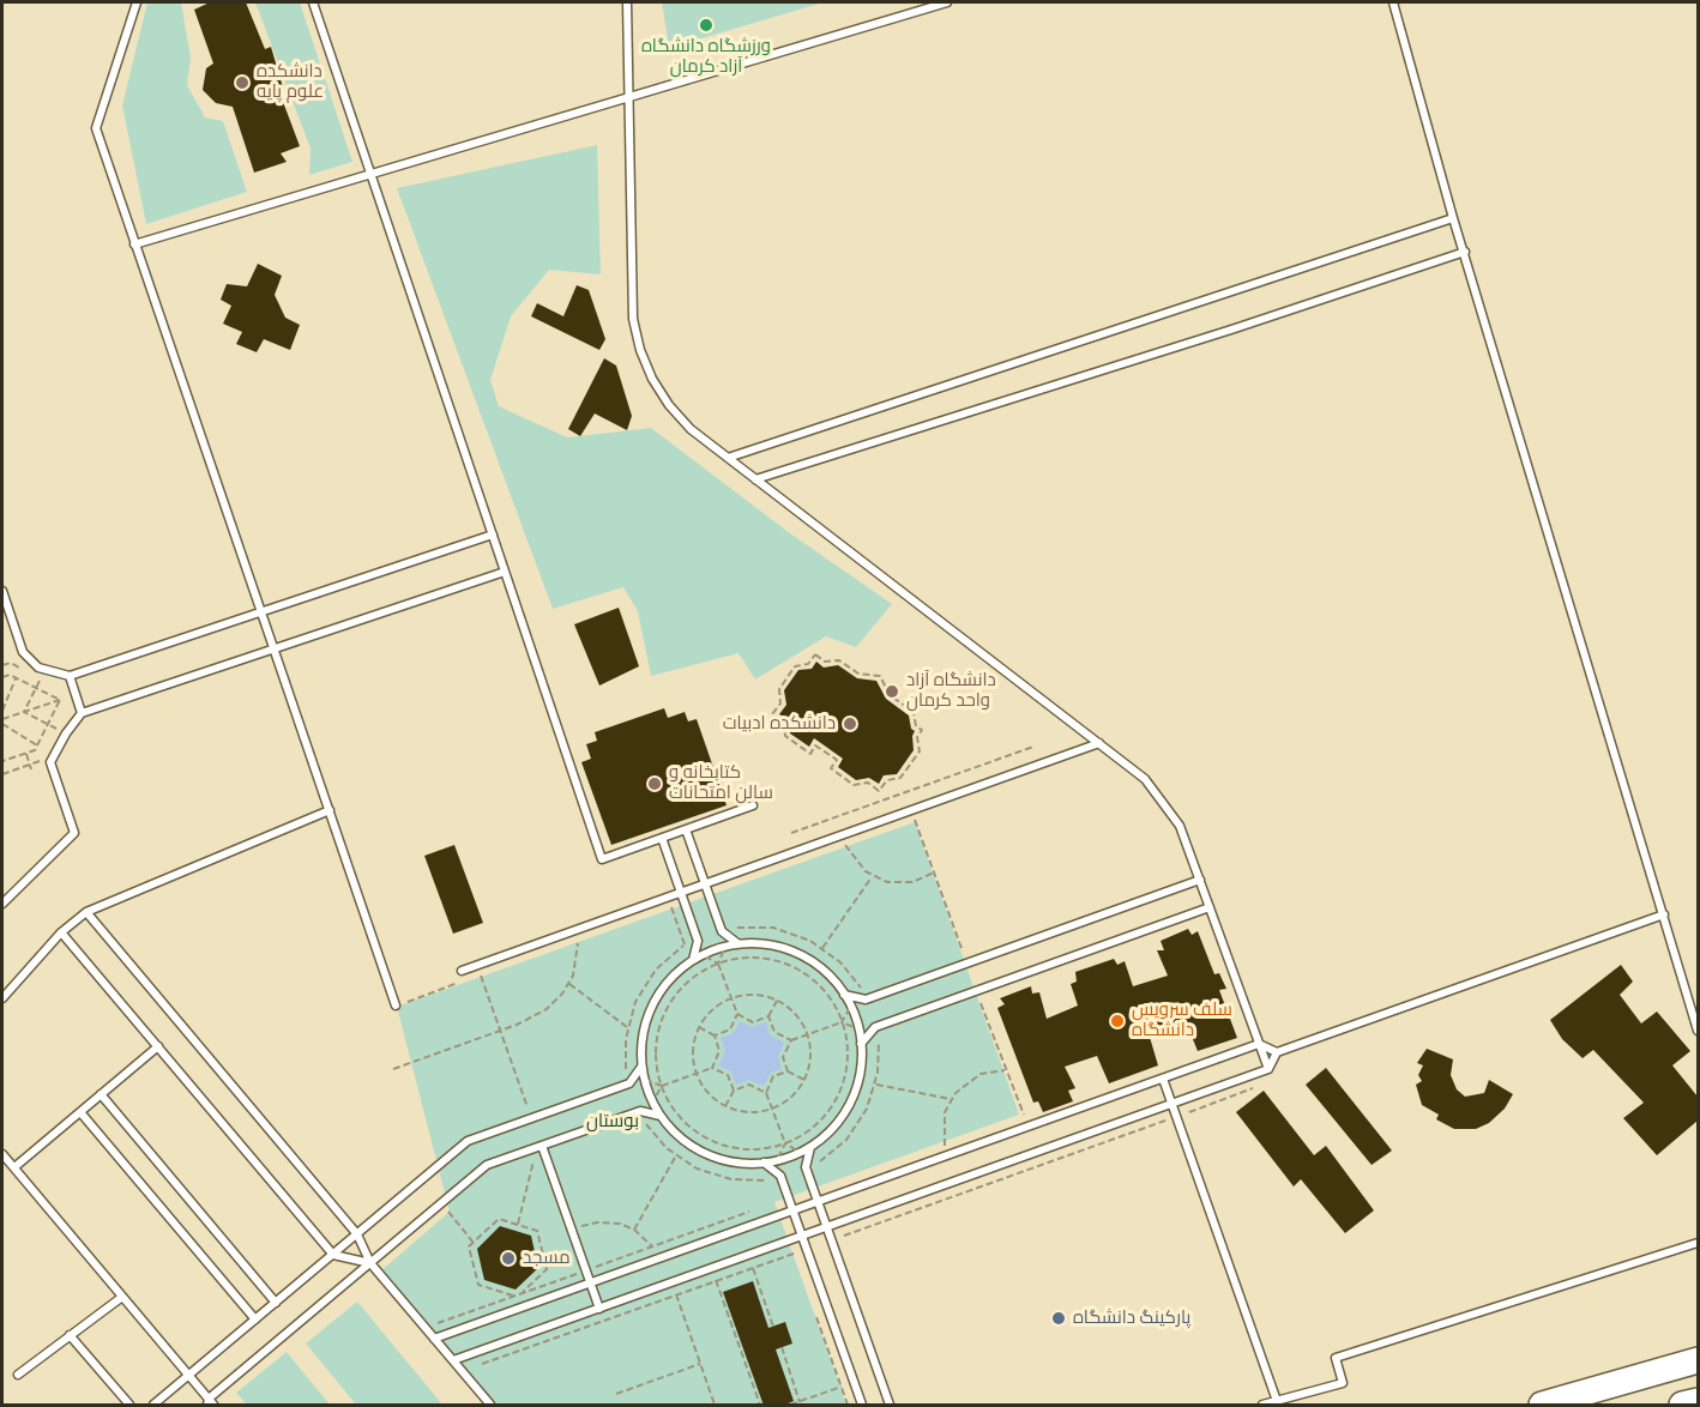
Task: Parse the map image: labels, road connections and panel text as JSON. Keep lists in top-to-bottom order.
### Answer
{
  "parks": ["بوستان"],
  "places": [
    "ورزشگاه دانشگاه آزاد کرمان",
    "دانشکده علوم پایه",
    "دانشگاه آزاد واحد کرمان",
    "دانشکده ادبیات",
    "کتابخانه و سالن امتحانات",
    "سلف سرویس دانشگاه",
    "مسجد",
    "پارکینگ دانشگاه"
  ]
}
